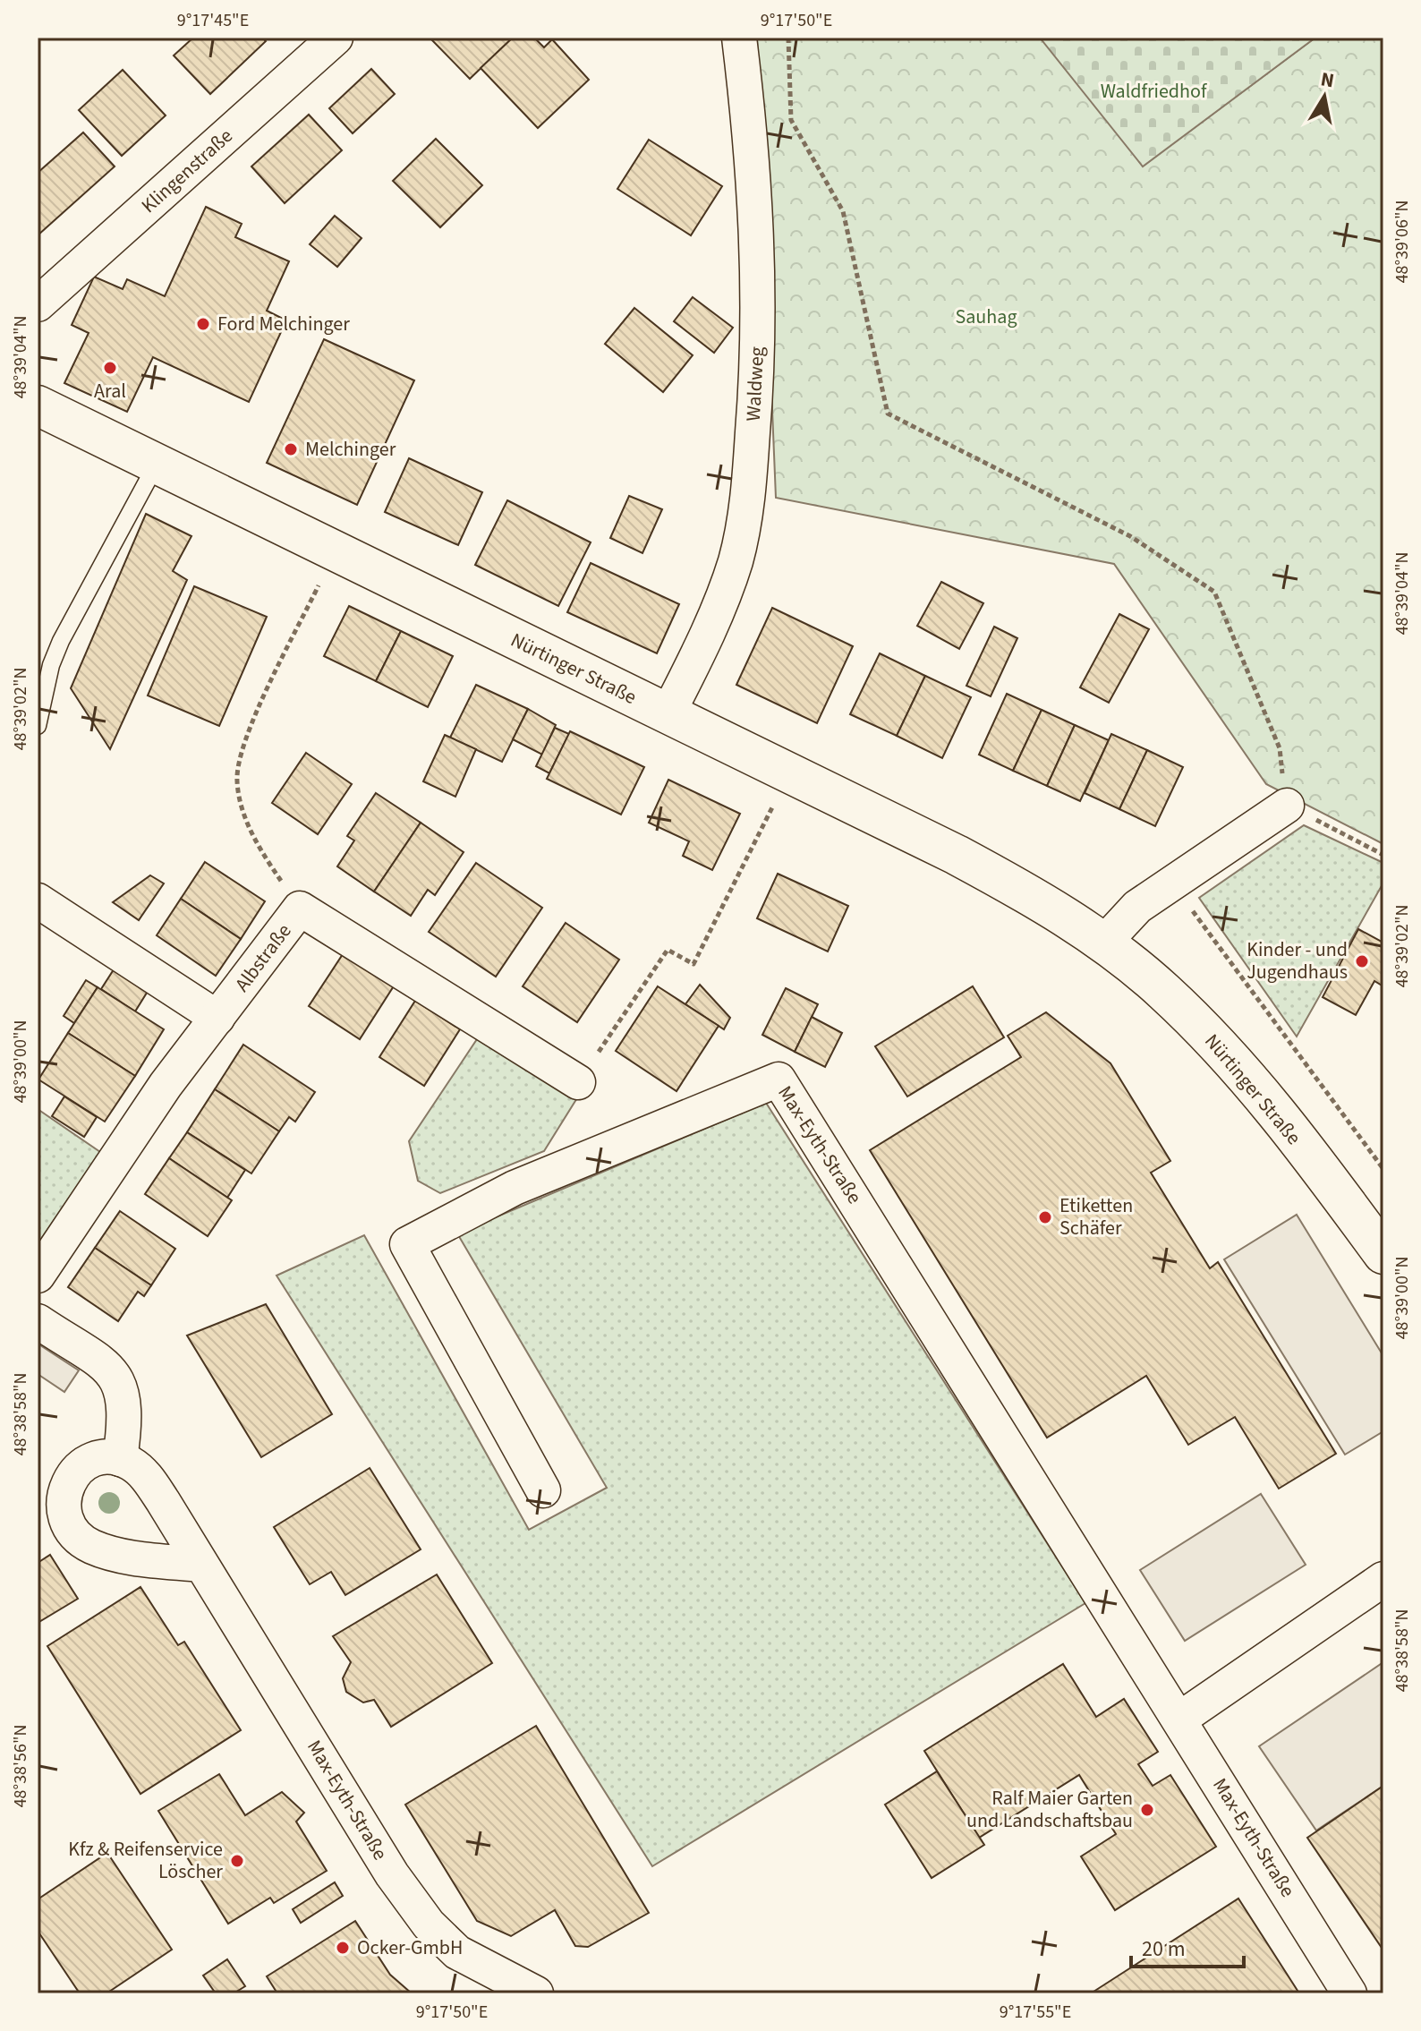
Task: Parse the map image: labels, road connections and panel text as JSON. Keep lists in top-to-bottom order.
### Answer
{
  "streets": {
    "main road": ["Nürtinger Straße"],
    "street": [
      "Klingenstraße",
      "Waldweg",
      "Albstraße",
      "Max-Eyth-Straße"
    ]
  },
  "crossings": [
    ["Waldweg", "Nürtinger Straße"]
  ],
  "parks": ["Waldfriedhof", "Sauhag"],
  "places": [
    "Ford Melchinger",
    "Aral",
    "Melchinger",
    "Kinder - und Jugendhaus",
    "Etiketten Schäfer",
    "Ralf Maier Garten und Landschaftsbau",
    "Kfz & Reifenservice Löscher",
    "Ocker-GmbH"
  ],
  "scale_bar": "20 m",
  "north": "top",
  "coordinates": [
    "9°17'45\"E",
    "9°17'50\"E",
    "48°39'06\"N",
    "48°39'04\"N",
    "48°39'02\"N",
    "48°39'00\"N",
    "48°38'58\"N",
    "48°38'56\"N",
    "9°17'55\"E"
  ]
}
